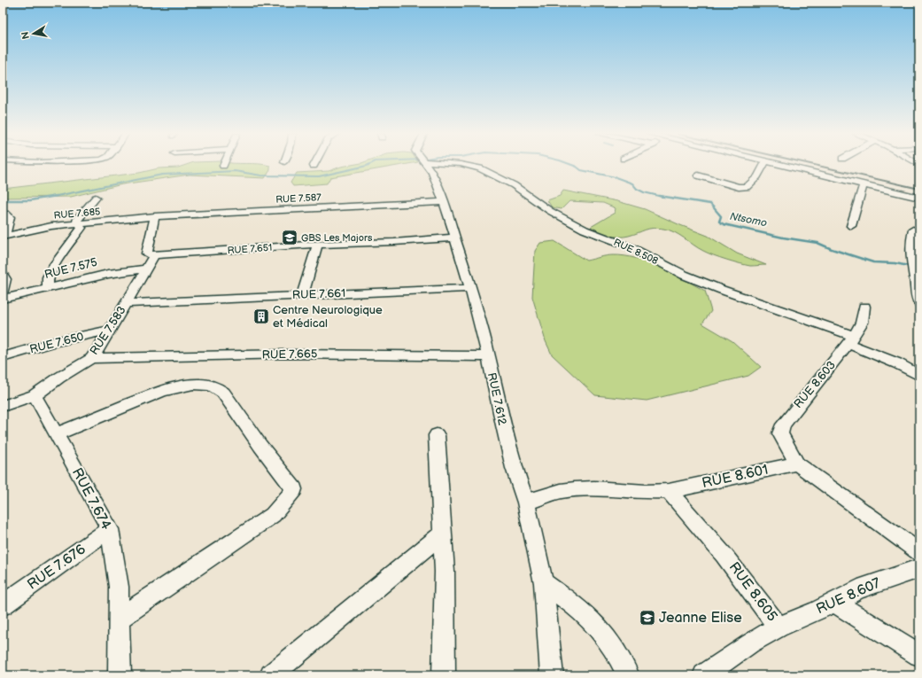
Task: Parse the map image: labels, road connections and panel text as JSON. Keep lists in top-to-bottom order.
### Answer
{
  "streets": {
    "street": [
      "RUE 7.587",
      "RUE 7.685",
      "RUE 7.651",
      "RUE 8.508",
      "RUE 7.575",
      "RUE 7.661",
      "RUE 7.583",
      "RUE 7.650",
      "RUE 7.665",
      "RUE 8.603",
      "RUE 7.612",
      "RUE 8.601",
      "RUE 7.674",
      "RUE 7.676",
      "RUE 8.605",
      "RUE 8.607"
    ]
  },
  "crossings": [
    ["RUE 7.587", "RUE 7.685"],
    ["RUE 7.587", "RUE 7.583"],
    ["RUE 7.587", "RUE 7.612"],
    ["RUE 7.685", "RUE 7.583"],
    ["RUE 7.651", "RUE 7.583"],
    ["RUE 7.651", "RUE 7.612"],
    ["RUE 8.508", "RUE 8.603"],
    ["RUE 7.575", "RUE 7.583"],
    ["RUE 7.661", "RUE 7.583"],
    ["RUE 7.661", "RUE 7.612"],
    ["RUE 7.583", "RUE 7.650"],
    ["RUE 7.583", "RUE 7.665"],
    ["RUE 7.583", "RUE 7.674"],
    ["RUE 7.665", "RUE 7.612"],
    ["RUE 8.603", "RUE 8.601"],
    ["RUE 7.612", "RUE 8.601"],
    ["RUE 8.601", "RUE 8.605"],
    ["RUE 7.674", "RUE 7.676"],
    ["RUE 8.605", "RUE 8.607"]
  ],
  "water": ["Ntsomo"],
  "places": {
    "school or university": ["GBS Les Majors", "Jeanne Elise"],
    "building": ["Centre Neurologique et Médical"]
  },
  "north": "left"
}
